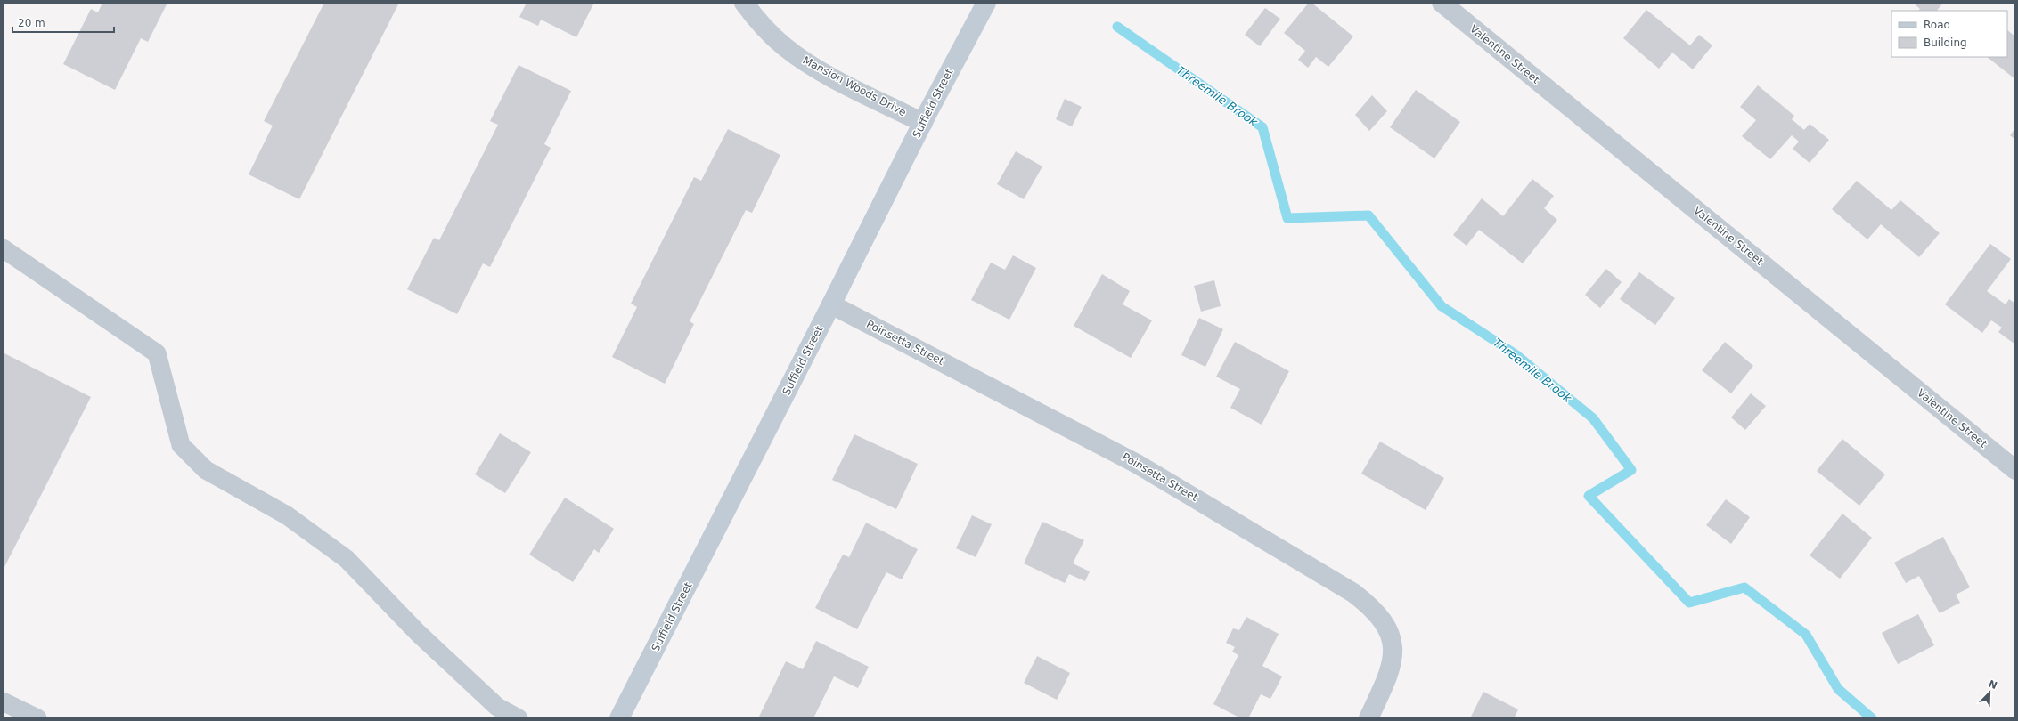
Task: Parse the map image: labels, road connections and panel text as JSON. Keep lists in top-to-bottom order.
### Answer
{
  "streets": {
    "main road": ["Suffield Street"],
    "street": ["Valentine Street", "Mansion Woods Drive", "Poinsetta Street"]
  },
  "crossings": [
    ["Mansion Woods Drive", "Suffield Street"],
    ["Suffield Street", "Poinsetta Street"]
  ],
  "water": ["Threemile Brook"],
  "legend": ["Road", "Building"],
  "scale_bar": "20 m",
  "north": "top right"
}
